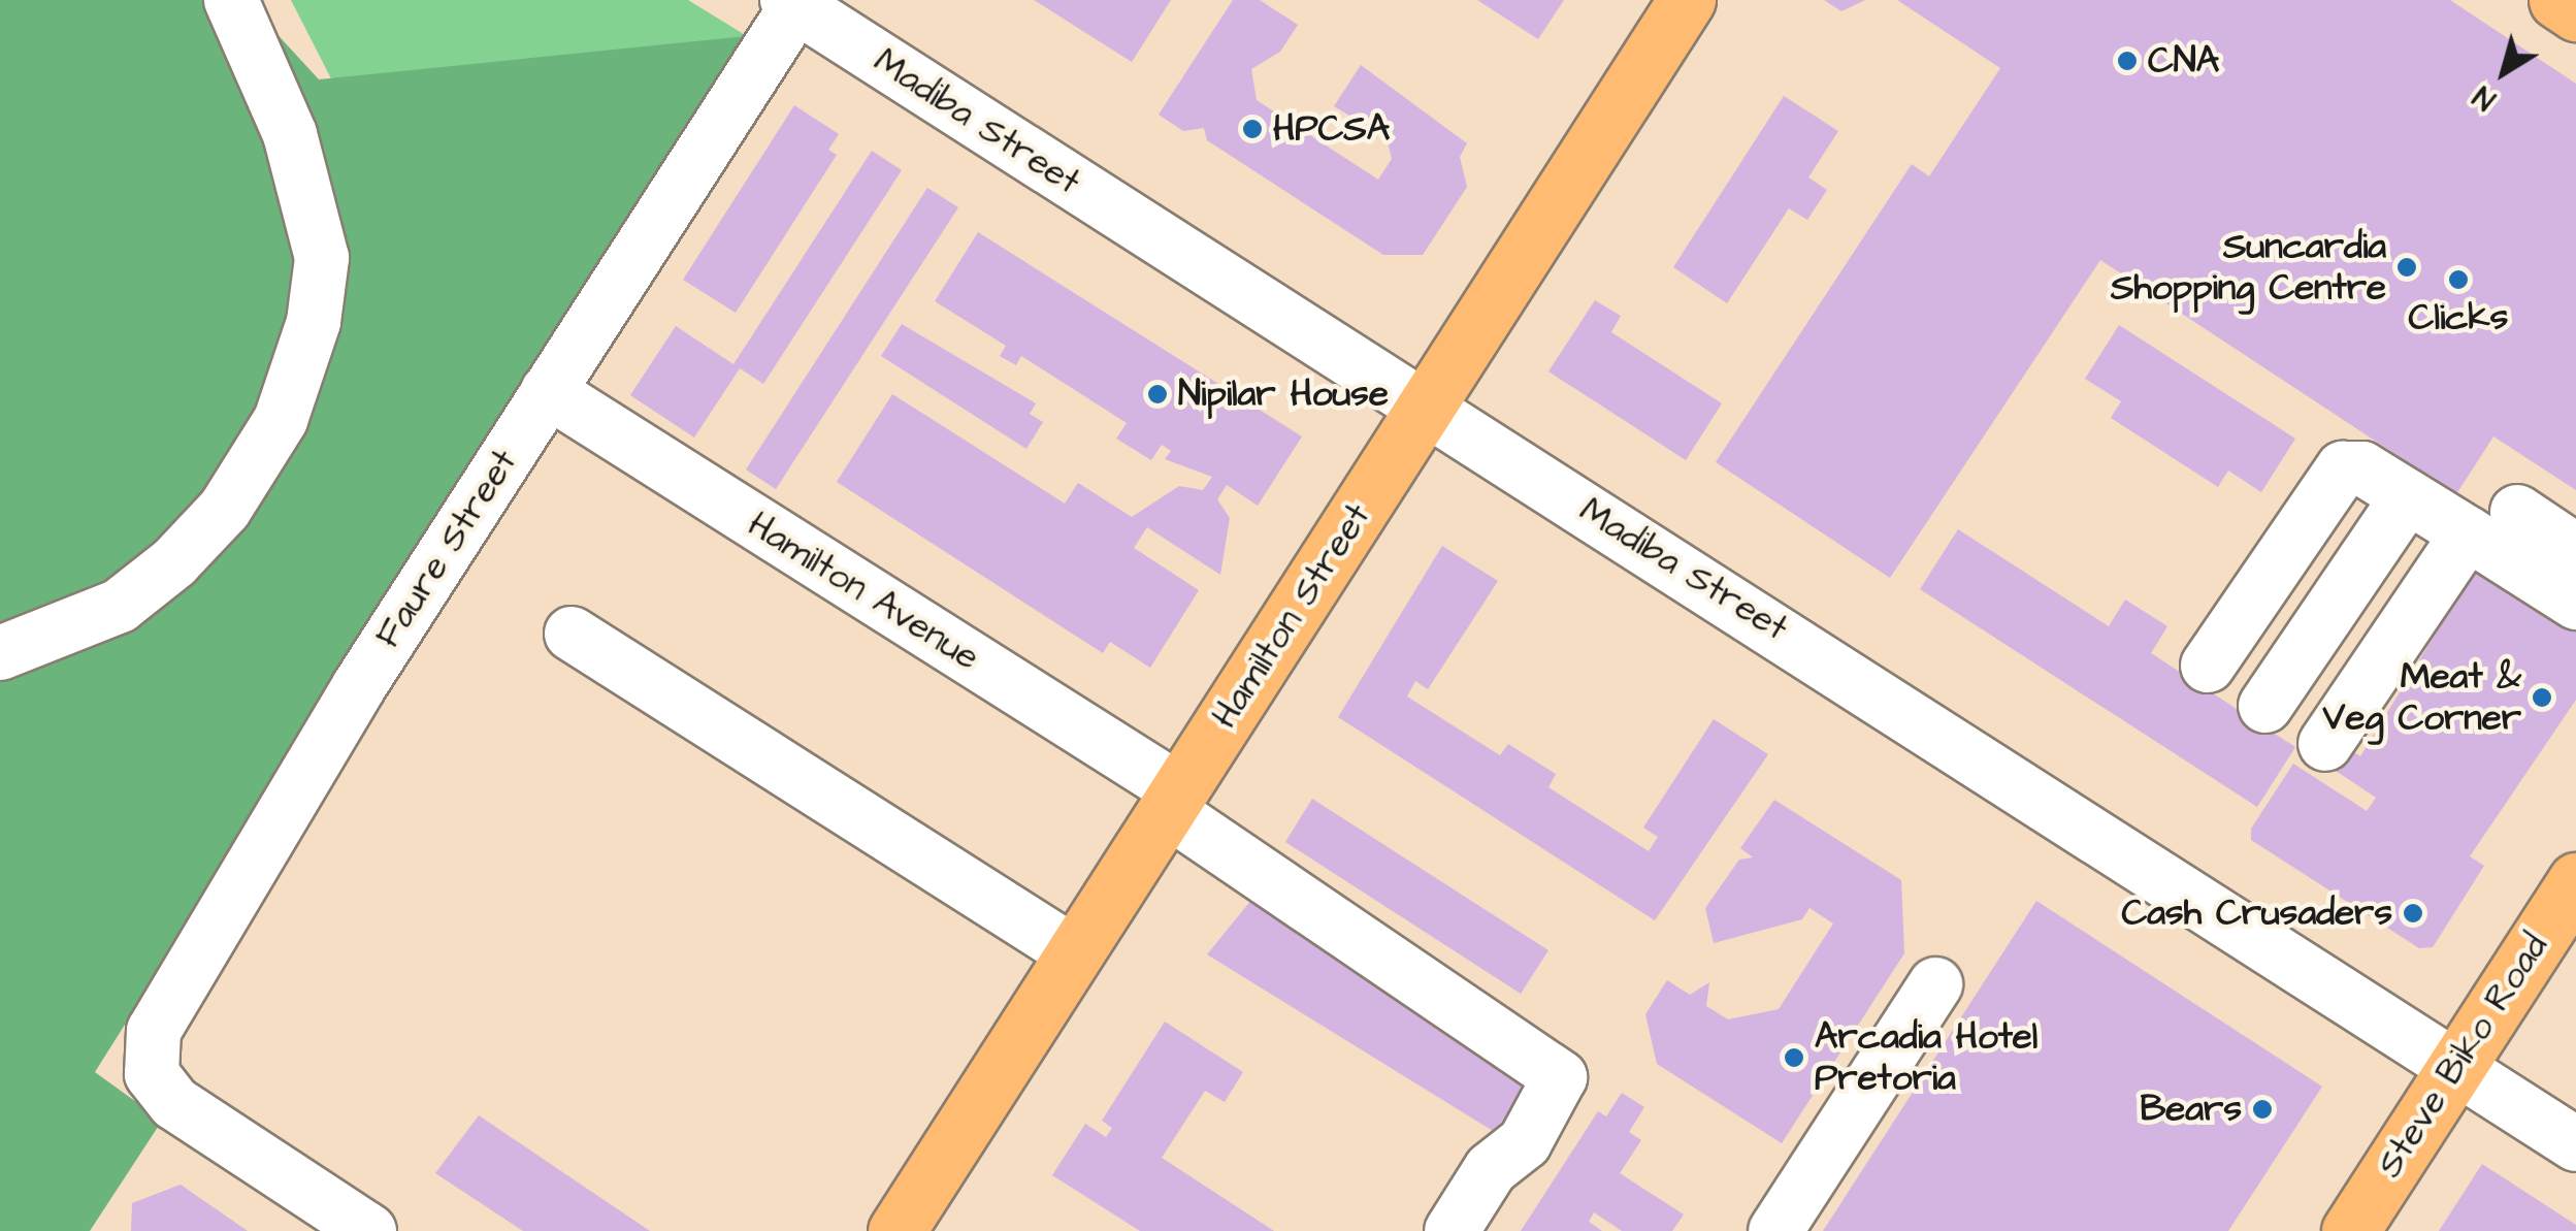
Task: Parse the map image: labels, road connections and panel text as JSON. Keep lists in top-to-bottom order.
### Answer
{
  "streets": {
    "main road": ["Hamilton Street", "Steve Biko Road"],
    "street": ["Madiba Street", "Faure Street", "Hamilton Avenue"]
  },
  "crossings": [
    ["Madiba Street", "Faure Street"],
    ["Madiba Street", "Hamilton Street"],
    ["Madiba Street", "Steve Biko Road"],
    ["Faure Street", "Hamilton Avenue"],
    ["Hamilton Avenue", "Hamilton Street"]
  ],
  "places": [
    "CNA",
    "HPCSA",
    "Suncardia Shopping Centre",
    "Clicks",
    "Nipilar House",
    "Meat & Veg Corner",
    "Cash Crusaders",
    "Arcadia Hotel Pretoria",
    "Bears"
  ],
  "north": "bottom left"
}
